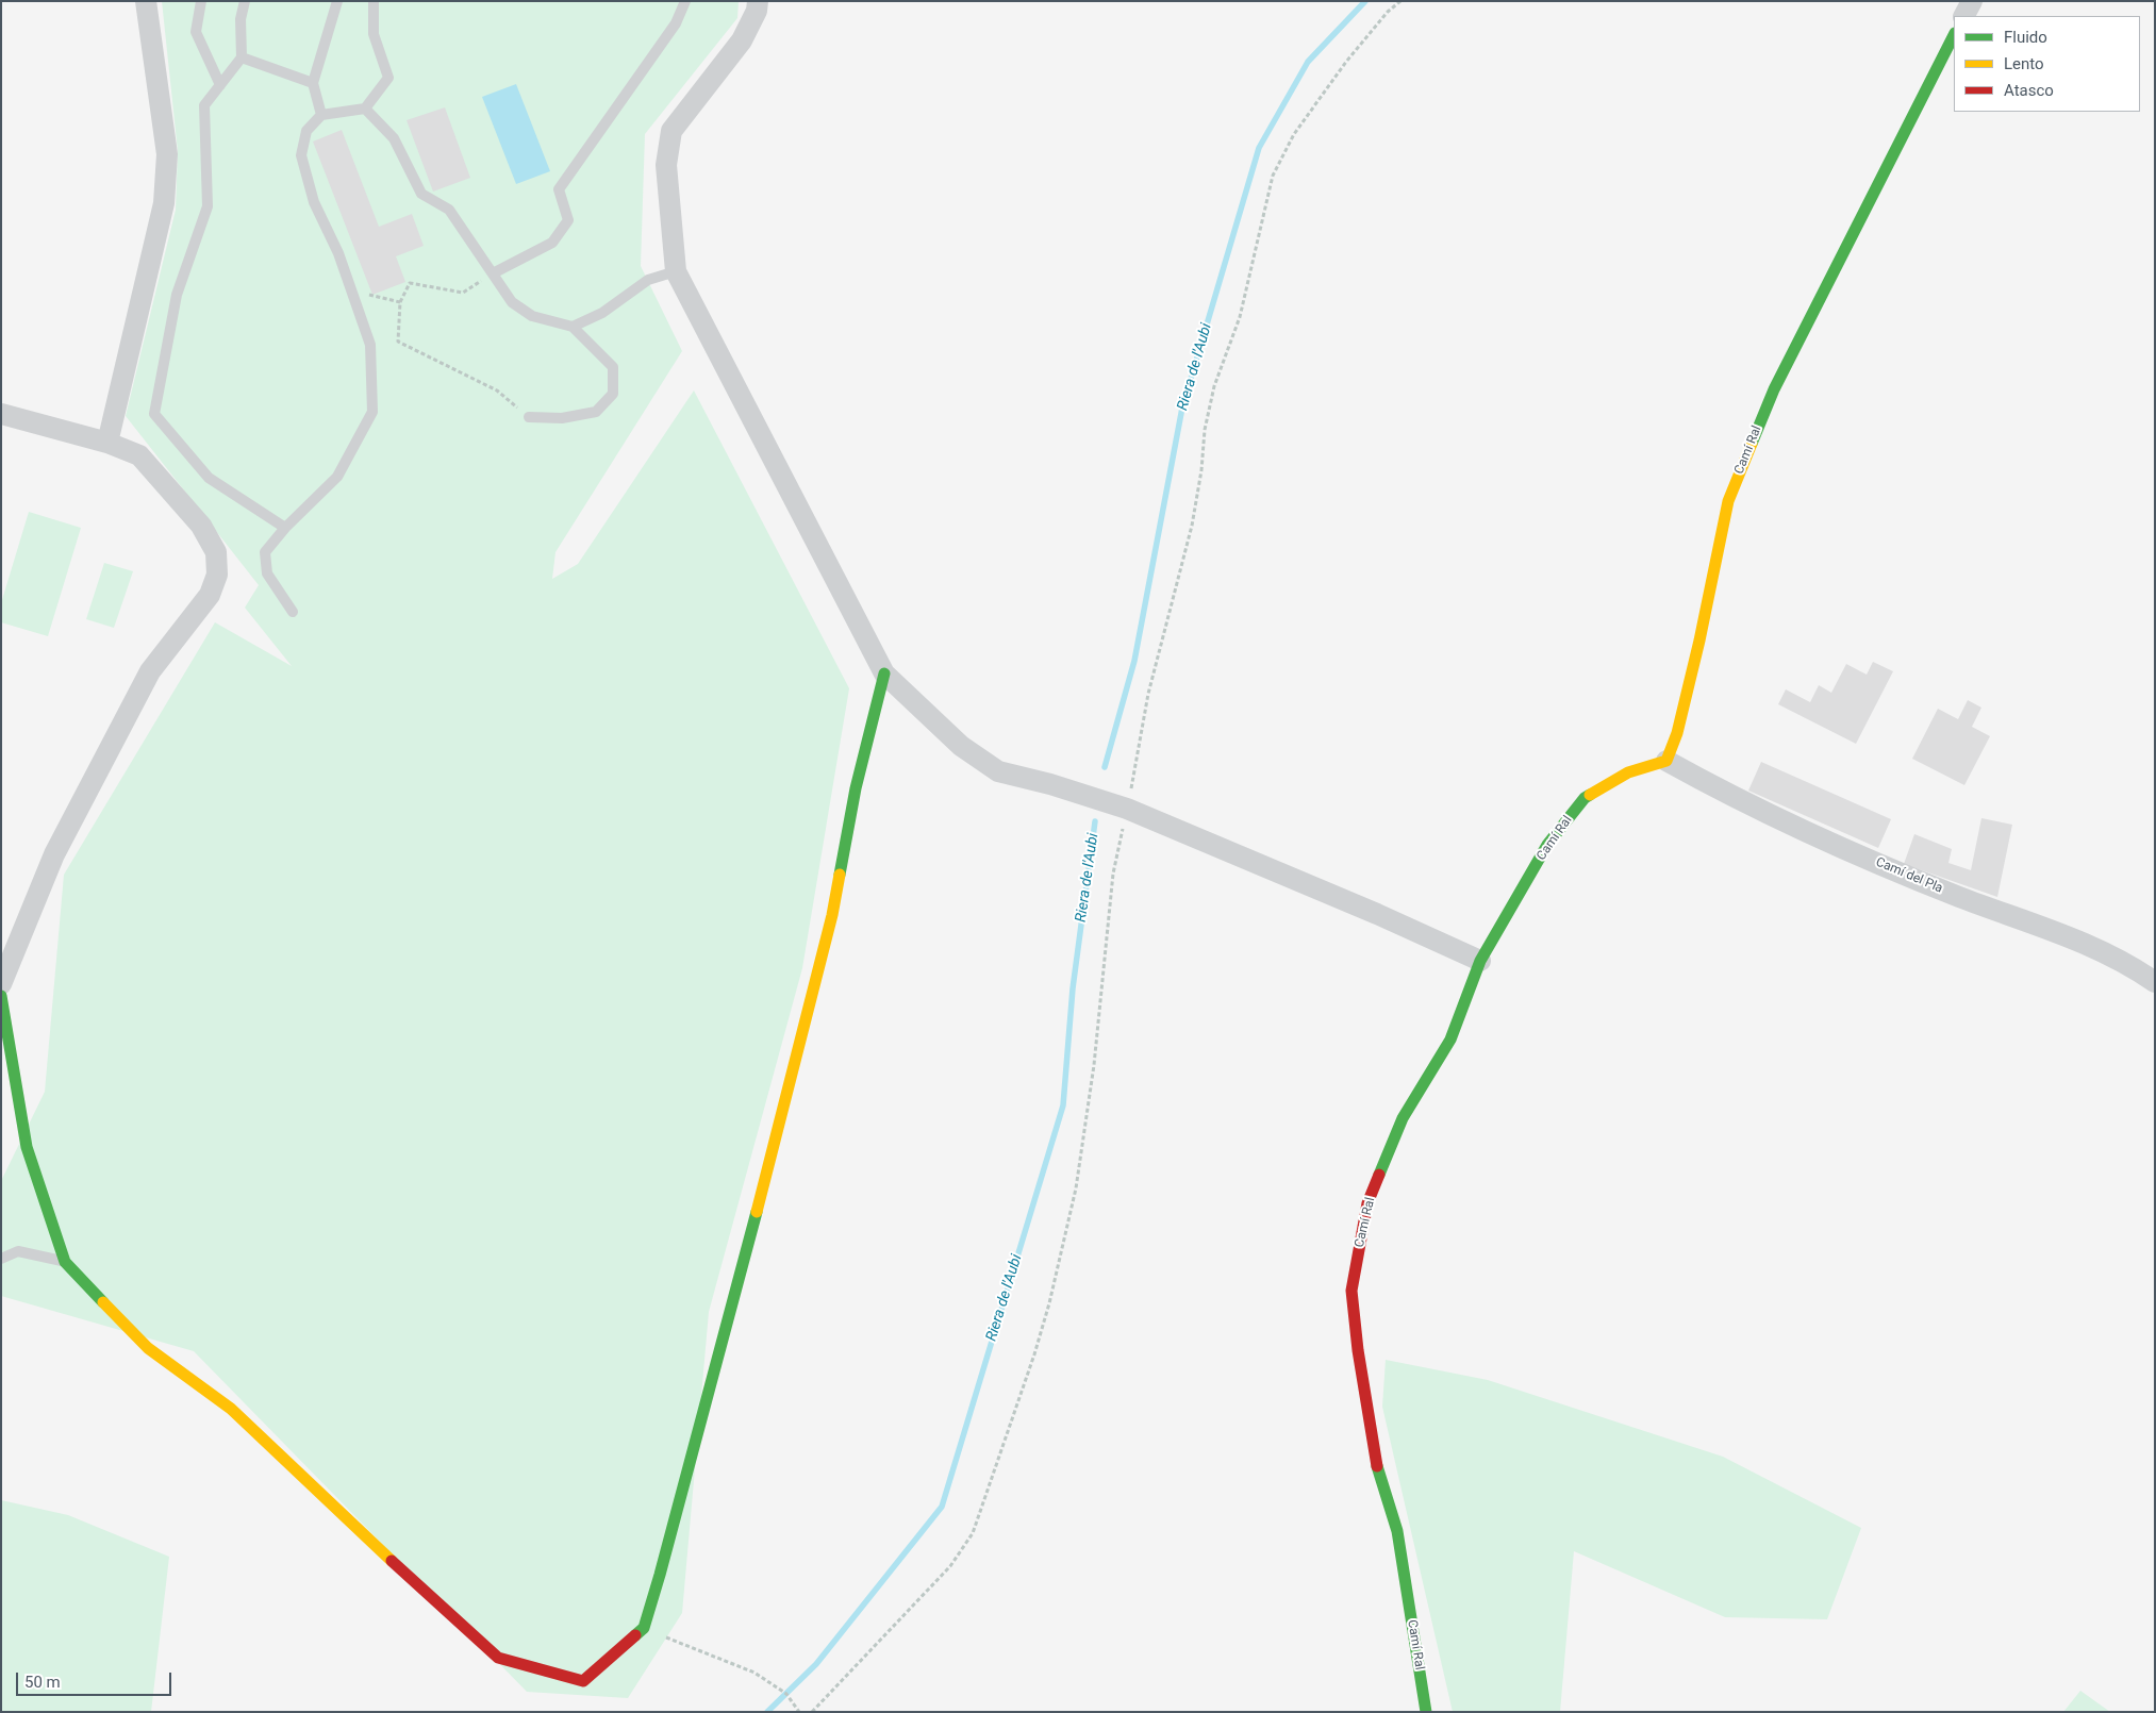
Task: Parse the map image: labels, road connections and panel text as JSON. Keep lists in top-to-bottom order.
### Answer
{
  "streets": {
    "street": ["Camí Ral", "Camí del Pla"]
  },
  "crossings": [
    ["Camí Ral", "Camí del Pla"]
  ],
  "water": ["Riera de l'Aubi"],
  "legend": ["Fluido", "Lento", "Atasco"],
  "scale_bar": "50 m"
}
